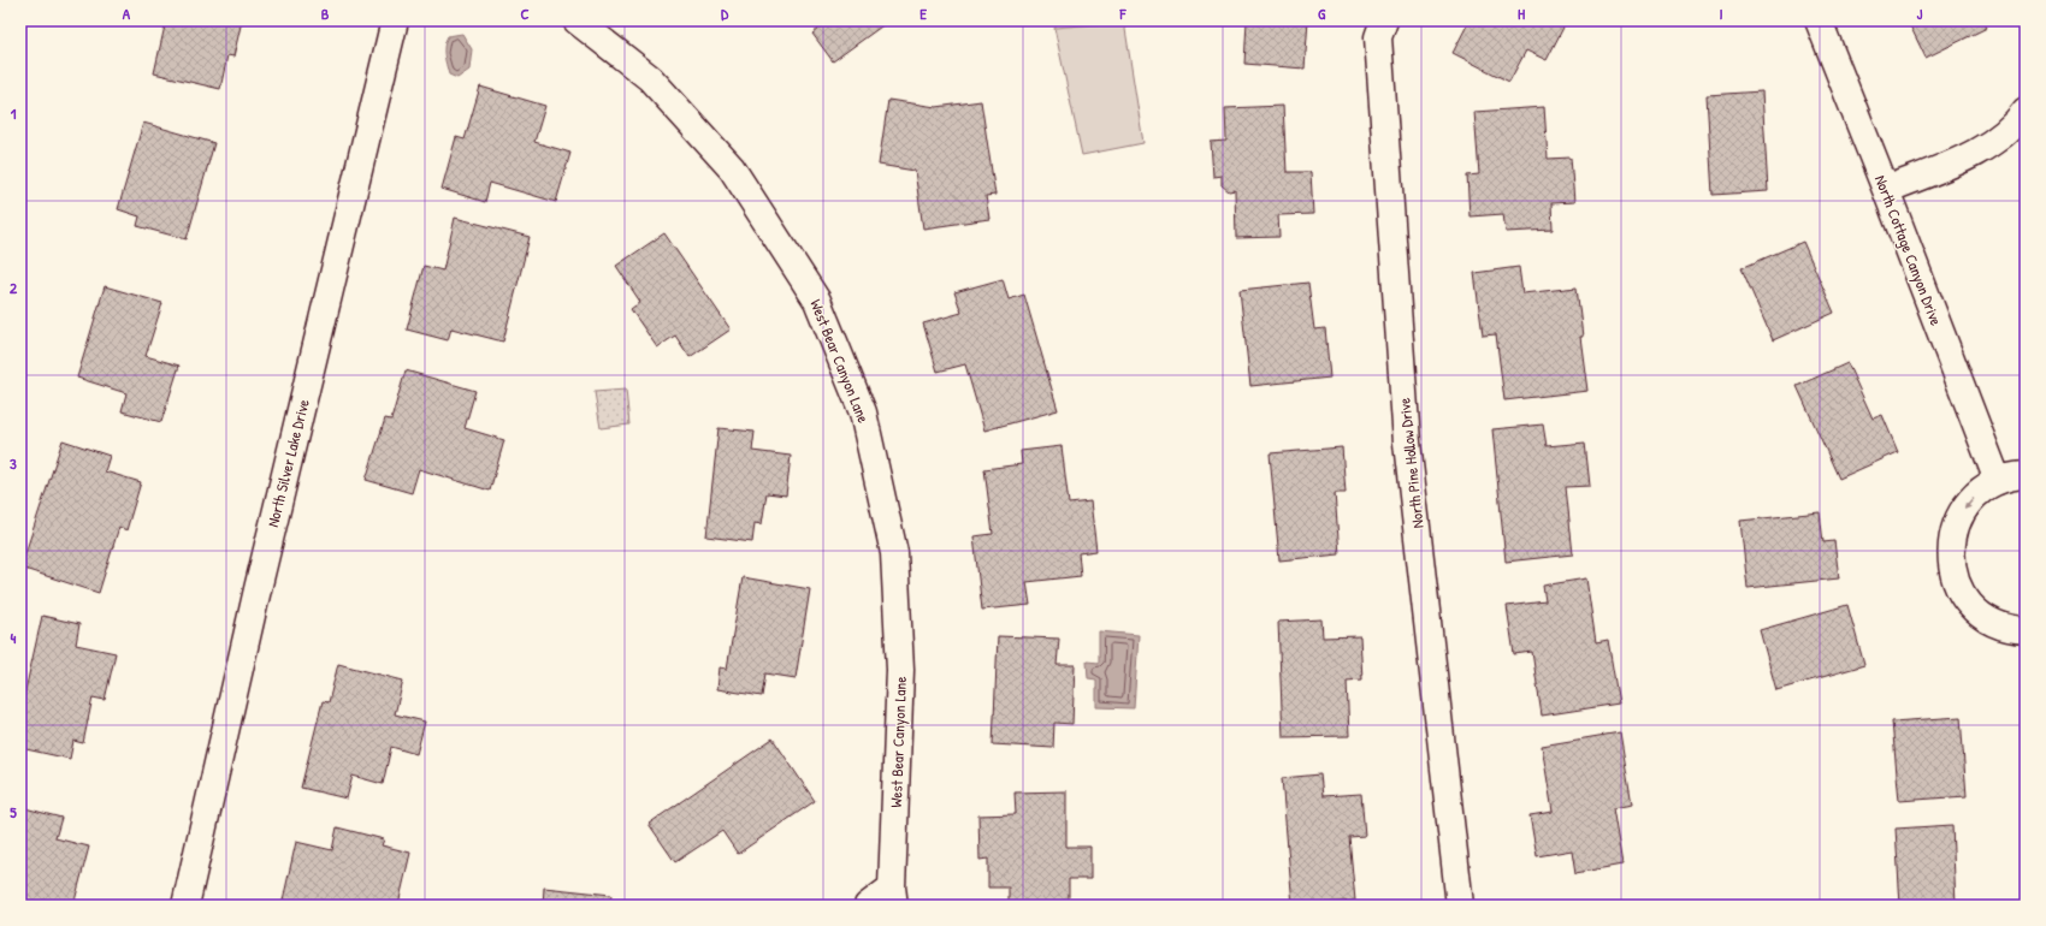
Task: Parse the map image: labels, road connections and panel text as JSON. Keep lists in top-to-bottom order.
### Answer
{
  "streets": {
    "street": [
      "North Cottage Canyon Drive",
      "West Bear Canyon Lane",
      "North Silver Lake Drive",
      "North Pine Hollow Drive"
    ]
  },
  "grid": {
    "columns": [
      "A",
      "B",
      "C",
      "D",
      "E",
      "F",
      "G",
      "H",
      "I",
      "J"
    ],
    "rows": [
      "1",
      "2",
      "3",
      "4",
      "5"
    ]
  }
}
